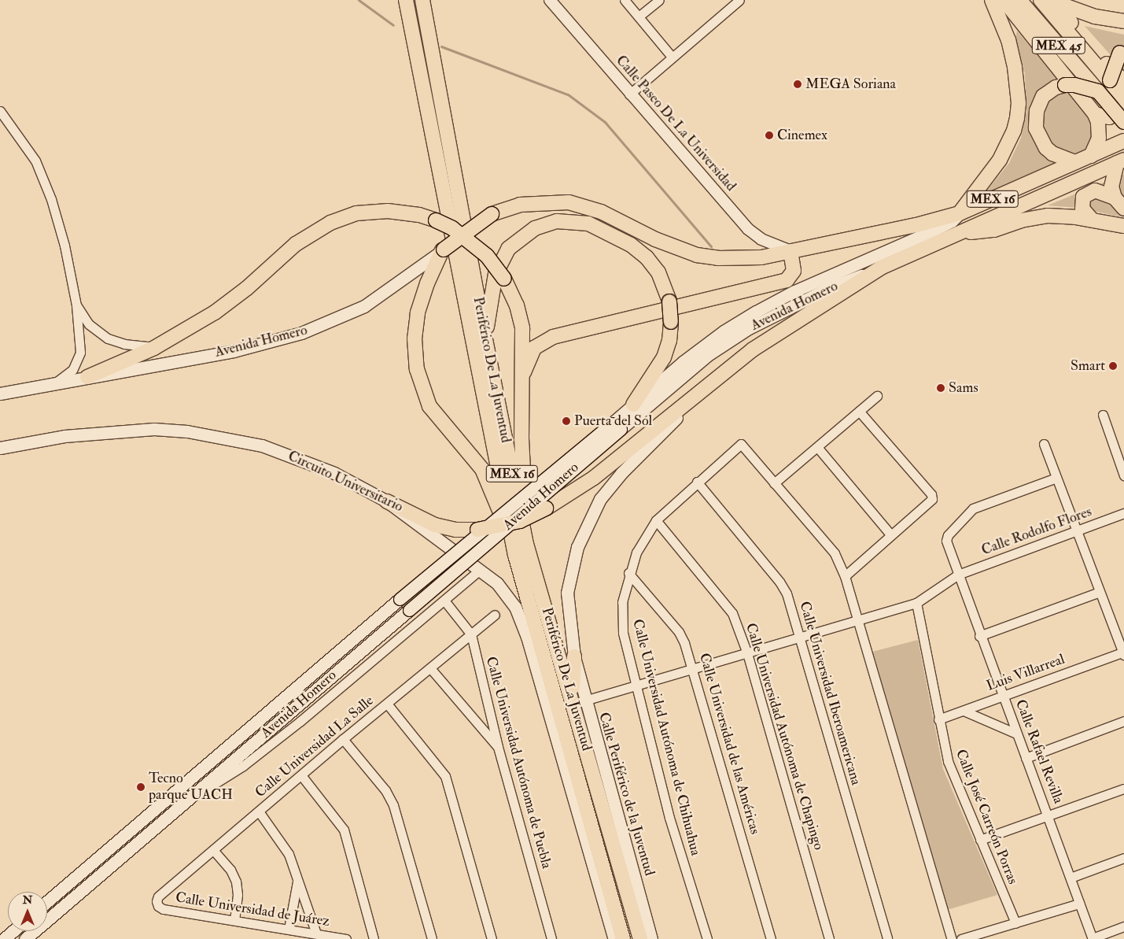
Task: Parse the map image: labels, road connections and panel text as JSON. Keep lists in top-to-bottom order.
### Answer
{
  "streets": {
    "main road": [
      "MEX 45",
      "MEX 16",
      "Avenida Homero",
      "Periférico De La Juventud",
      "Circuito Universitario",
      "Calle Periférico de la Juventud"
    ],
    "street": [
      "Calle Paseo De La Universidad",
      "Calle Rodolfo Flores",
      "Luis Villarreal",
      "Calle Universidad Iberoamericana",
      "Calle Universidad Autónoma de Chapingo",
      "Calle Universidad Autónoma de Chihuahua",
      "Calle Universidad de las Américas",
      "Calle Universidad La Salle",
      "Calle Rafael Revilla",
      "Calle Universidad Autónoma de Puebla",
      "Calle José Carreón Porras",
      "Calle Universidad de Juárez"
    ]
  },
  "crossings": [
    ["Calle Paseo De La Universidad", "Avenida Homero"],
    ["MEX 16", "Avenida Homero"],
    ["MEX 16", "Periférico De La Juventud"],
    ["Avenida Homero", "Periférico De La Juventud"],
    ["Avenida Homero", "Circuito Universitario"],
    ["Periférico De La Juventud", "Circuito Universitario"],
    ["Periférico De La Juventud", "Calle Rodolfo Flores"],
    ["Periférico De La Juventud", "Calle Periférico de la Juventud"],
    ["Calle Rodolfo Flores", "Calle Universidad Iberoamericana"],
    ["Calle Rodolfo Flores", "Calle Universidad Autónoma de Chapingo"],
    ["Calle Rodolfo Flores", "Calle Universidad Autónoma de Chihuahua"],
    ["Calle Rodolfo Flores", "Calle Universidad de las Américas"],
    ["Calle Rodolfo Flores", "Calle Rafael Revilla"],
    ["Calle Rodolfo Flores", "Calle Periférico de la Juventud"],
    ["Calle Rodolfo Flores", "Calle José Carreón Porras"],
    ["Luis Villarreal", "Calle Rafael Revilla"],
    ["Luis Villarreal", "Calle José Carreón Porras"],
    ["Calle Universidad Iberoamericana", "Calle Universidad Autónoma de Chihuahua"],
    ["Calle Universidad Autónoma de Chapingo", "Calle Universidad Autónoma de Chihuahua"],
    ["Calle Universidad Autónoma de Chihuahua", "Calle Universidad de las Américas"],
    ["Calle Universidad La Salle", "Calle Universidad Autónoma de Puebla"],
    ["Calle Universidad La Salle", "Calle Universidad de Juárez"]
  ],
  "places": [
    "MEGA Soriana",
    "Cinemex",
    "Smart",
    "Sams",
    "Puerta del Sol",
    "Tecno parque UACH"
  ],
  "north": "top"
}
